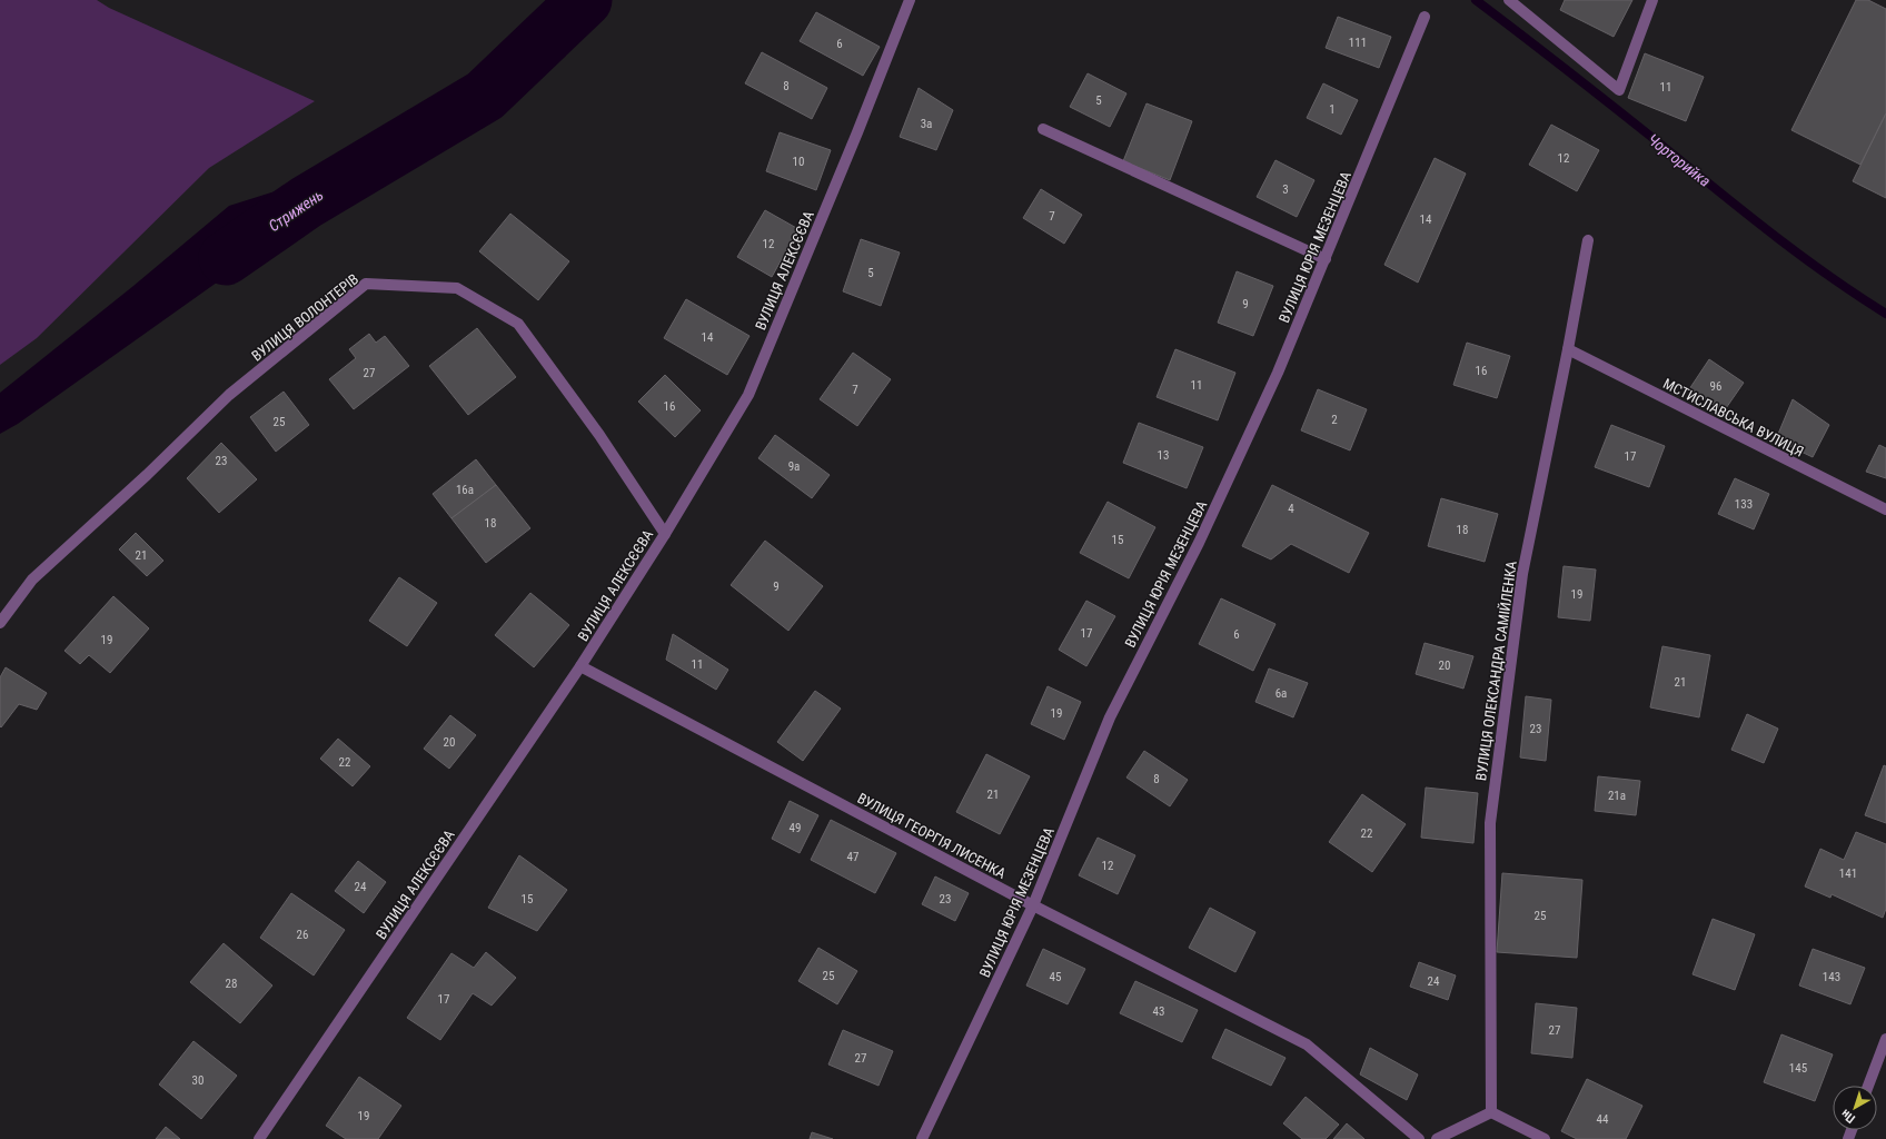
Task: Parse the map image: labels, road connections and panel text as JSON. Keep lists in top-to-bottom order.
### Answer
{
  "streets": {
    "street": [
      "ВУЛИЦЯ ЮРІЯ МЕЗЕНЦЕВА",
      "ВУЛИЦЯ АЛЕКСЄЄВА",
      "ВУЛИЦЯ ВОЛОНТЕРІВ",
      "МСТИСЛАВСЬКА ВУЛИЦЯ",
      "ВУЛИЦЯ ОЛЕКСАНДРА САМІЙЛЕНКА",
      "ВУЛИЦЯ ГЕОРГІЯ ЛИСЕНКА"
    ]
  },
  "crossings": [
    ["ВУЛИЦЯ ЮРІЯ МЕЗЕНЦЕВА", "ВУЛИЦЯ ГЕОРГІЯ ЛИСЕНКА"],
    ["ВУЛИЦЯ АЛЕКСЄЄВА", "ВУЛИЦЯ ВОЛОНТЕРІВ"],
    ["ВУЛИЦЯ АЛЕКСЄЄВА", "ВУЛИЦЯ ГЕОРГІЯ ЛИСЕНКА"],
    ["МСТИСЛАВСЬКА ВУЛИЦЯ", "ВУЛИЦЯ ОЛЕКСАНДРА САМІЙЛЕНКА"]
  ],
  "water": ["Чорторийка", "Стрижень"],
  "house_numbers": [
    "111",
    "6",
    "8",
    "11",
    "5",
    "1",
    "3а",
    "12",
    "10",
    "3",
    "7",
    "14",
    "12",
    "5",
    "9",
    "14",
    "16",
    "27",
    "11",
    "96",
    "7",
    "16",
    "2",
    "25",
    "13",
    "17",
    "23",
    "9а",
    "16а",
    "133",
    "4",
    "18",
    "18",
    "15",
    "21",
    "9",
    "19",
    "17",
    "6",
    "19",
    "11",
    "20",
    "21",
    "6а",
    "19",
    "23",
    "20",
    "22",
    "8",
    "21",
    "21а",
    "49",
    "22",
    "47",
    "12",
    "141",
    "24",
    "15",
    "23",
    "25",
    "26",
    "25",
    "45",
    "143",
    "24",
    "28",
    "17",
    "43",
    "27",
    "27",
    "145",
    "30",
    "19",
    "44"
  ],
  "north": "bottom left"
}
